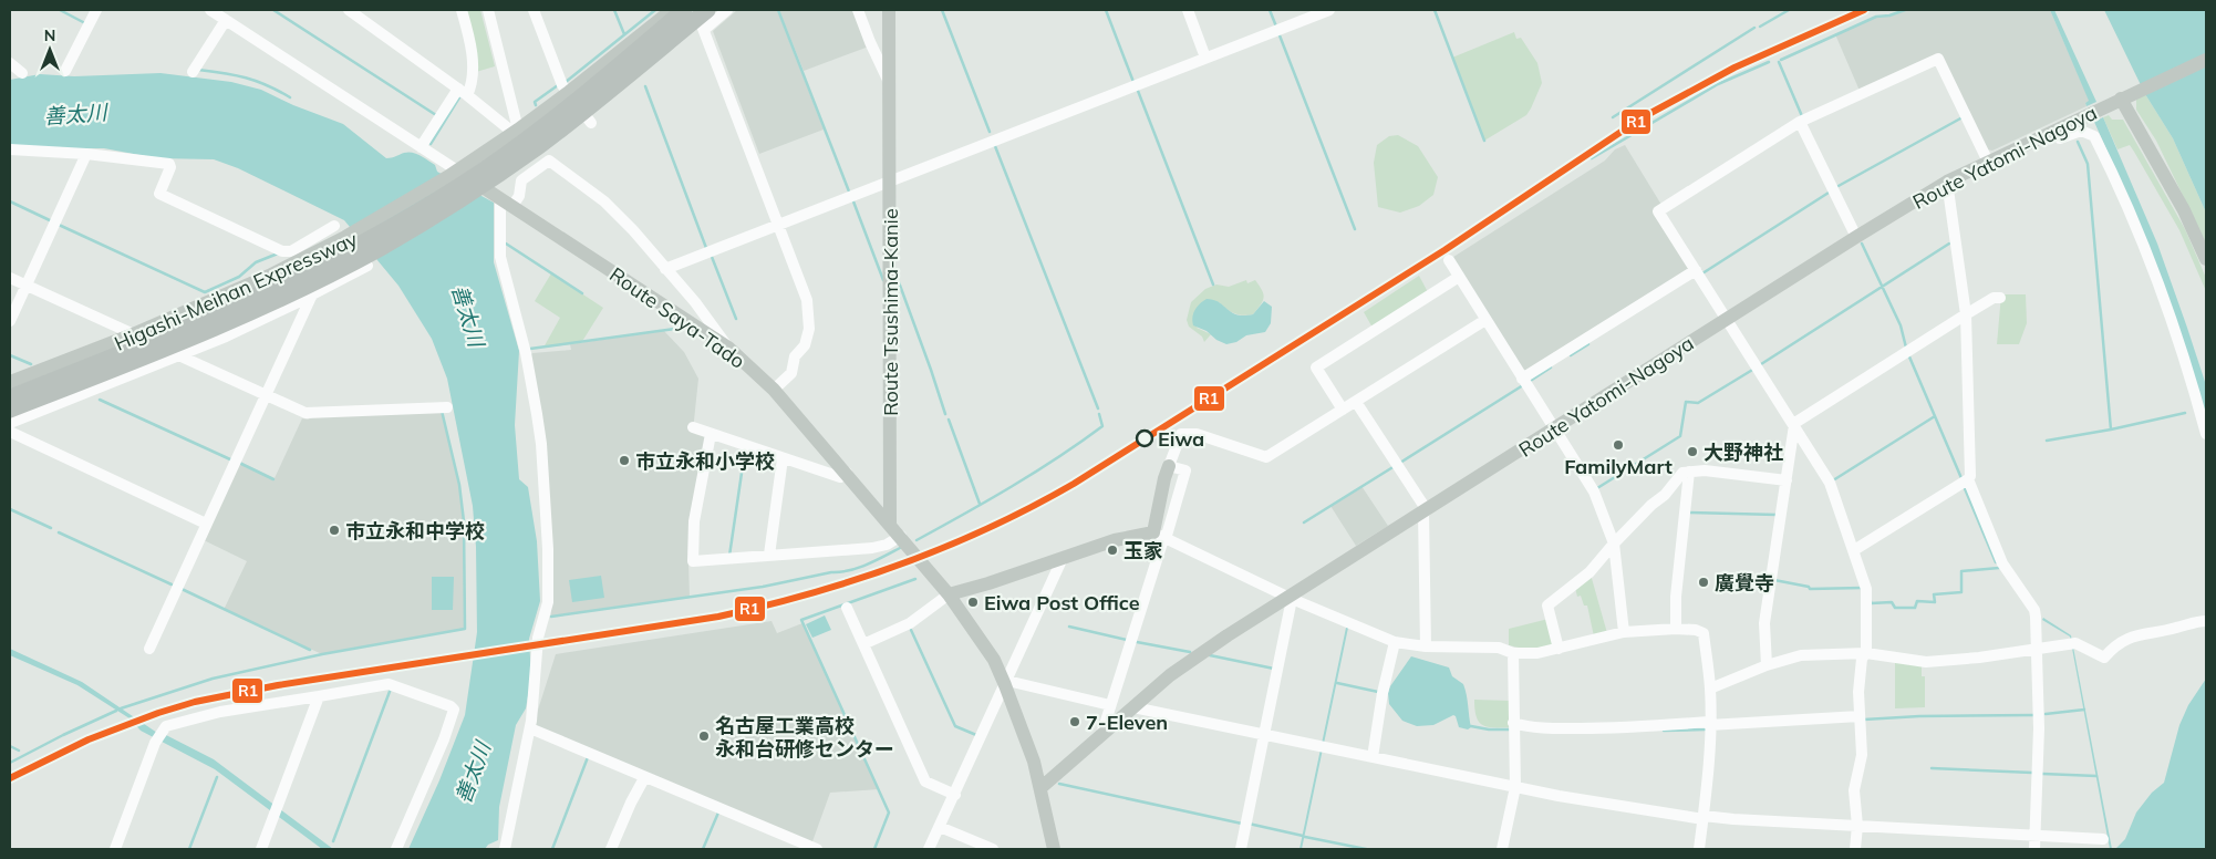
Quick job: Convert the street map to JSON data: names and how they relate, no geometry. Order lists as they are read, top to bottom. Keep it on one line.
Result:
{"streets":{"highway":["Higashi-Meihan Expressway"],"main road":["Route Yatomi-Nagoya","Route Tsushima-Kanie","Route Saya-Tado"]},"crossings":[["Route Tsushima-Kanie","Route Saya-Tado"]],"water":["善太川"],"places":["Eiwa","FamilyMart","大野神社","市立永和小学校","市立永和中学校","玉家","廣覺寺","Eiwa Post Office","7-Eleven","名古屋工業高校 永和台研修センター"],"lines":["transit line R1"],"north":"top"}
